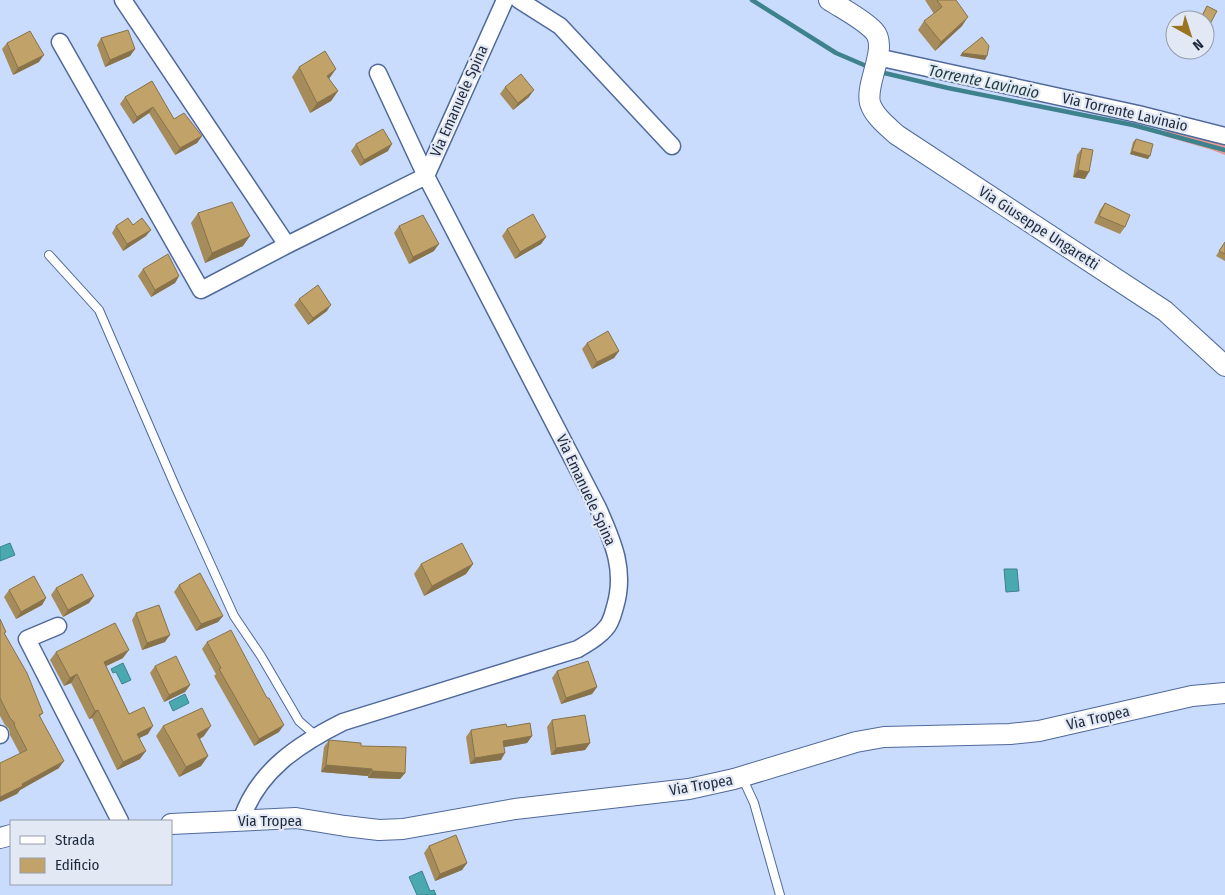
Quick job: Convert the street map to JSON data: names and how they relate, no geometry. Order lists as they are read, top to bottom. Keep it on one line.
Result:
{"streets":{"street":["Via Emanuele Spina","Via Torrente Lavinaio","Via Giuseppe Ungaretti","Via Tropea"]},"crossings":[["Via Emanuele Spina","Via Tropea"],["Via Torrente Lavinaio","Via Giuseppe Ungaretti"]],"water":["Torrente Lavinaio"],"legend":["Strada","Edificio"],"north":"bottom right"}
